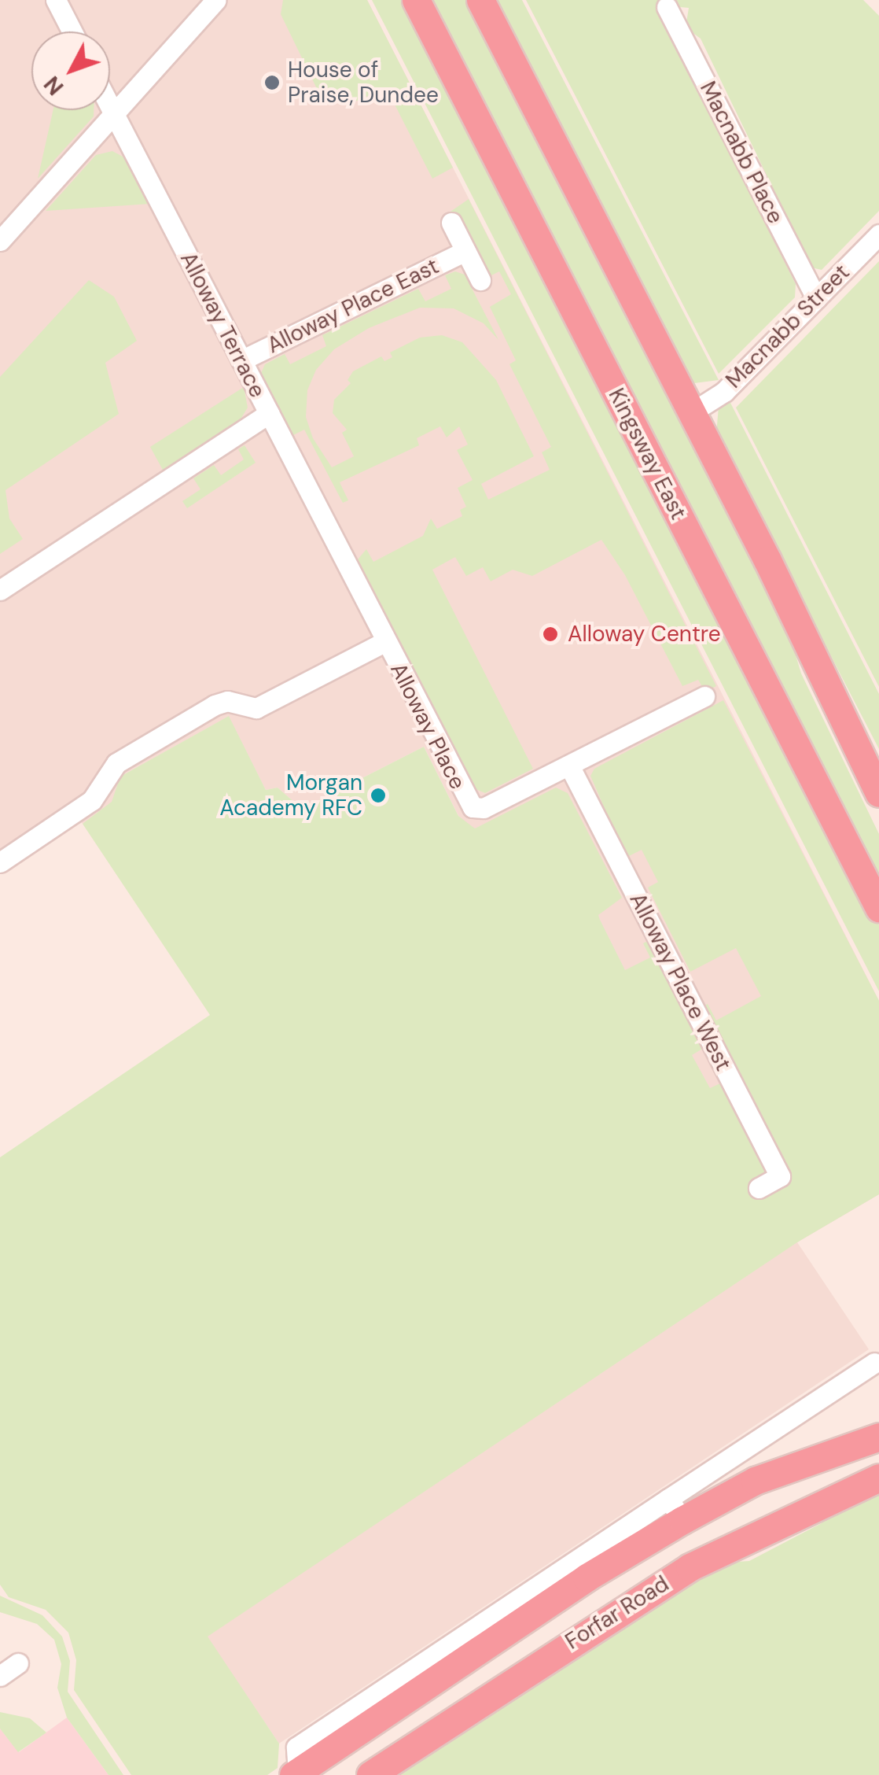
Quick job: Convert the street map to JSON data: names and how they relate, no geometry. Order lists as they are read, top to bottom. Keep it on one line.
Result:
{"streets":{"highway":["Kingsway East","Forfar Road"],"street":["Macnabb Place","Alloway Place East","Alloway Terrace","Macnabb Street","Alloway Place","Alloway Place West"]},"crossings":[["Macnabb Place","Macnabb Street"],["Alloway Place East","Alloway Terrace"],["Alloway Terrace","Alloway Place"],["Alloway Place","Alloway Place West"]],"places":["House of Praise, Dundee","Alloway Centre","Morgan Academy RFC"],"north":"bottom left"}
